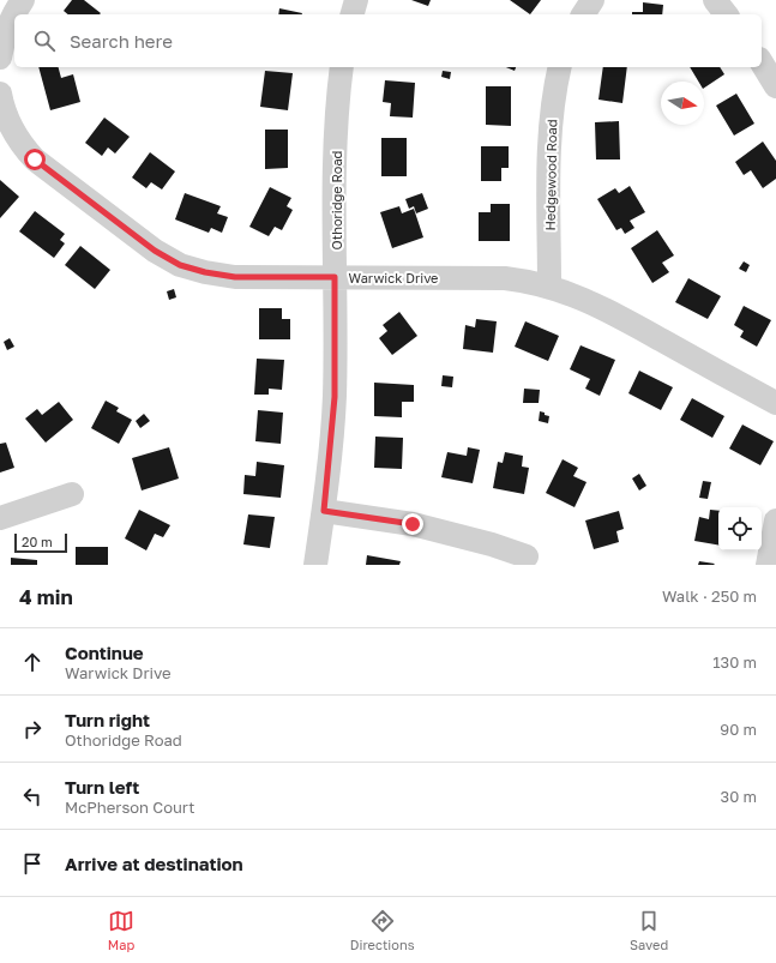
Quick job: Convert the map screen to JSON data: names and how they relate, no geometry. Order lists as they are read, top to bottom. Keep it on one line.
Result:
{"streets":{"street":["Hedgewood Road","Othoridge Road","Warwick Drive"]},"crossings":[["Hedgewood Road","Warwick Drive"],["Othoridge Road","Warwick Drive"]],"scale_bar":"20 m","north":"right","page":{"search":"Search here","scale":"20 m","heading":["4 min","Walk · 250 m"],"list":[["Continue","Warwick Drive","130 m"],["Turn right","Othoridge Road","90 m"],["Turn left","McPherson Court","30 m"],"Arrive at destination"],"nav":["Map","Directions","Saved"]}}
